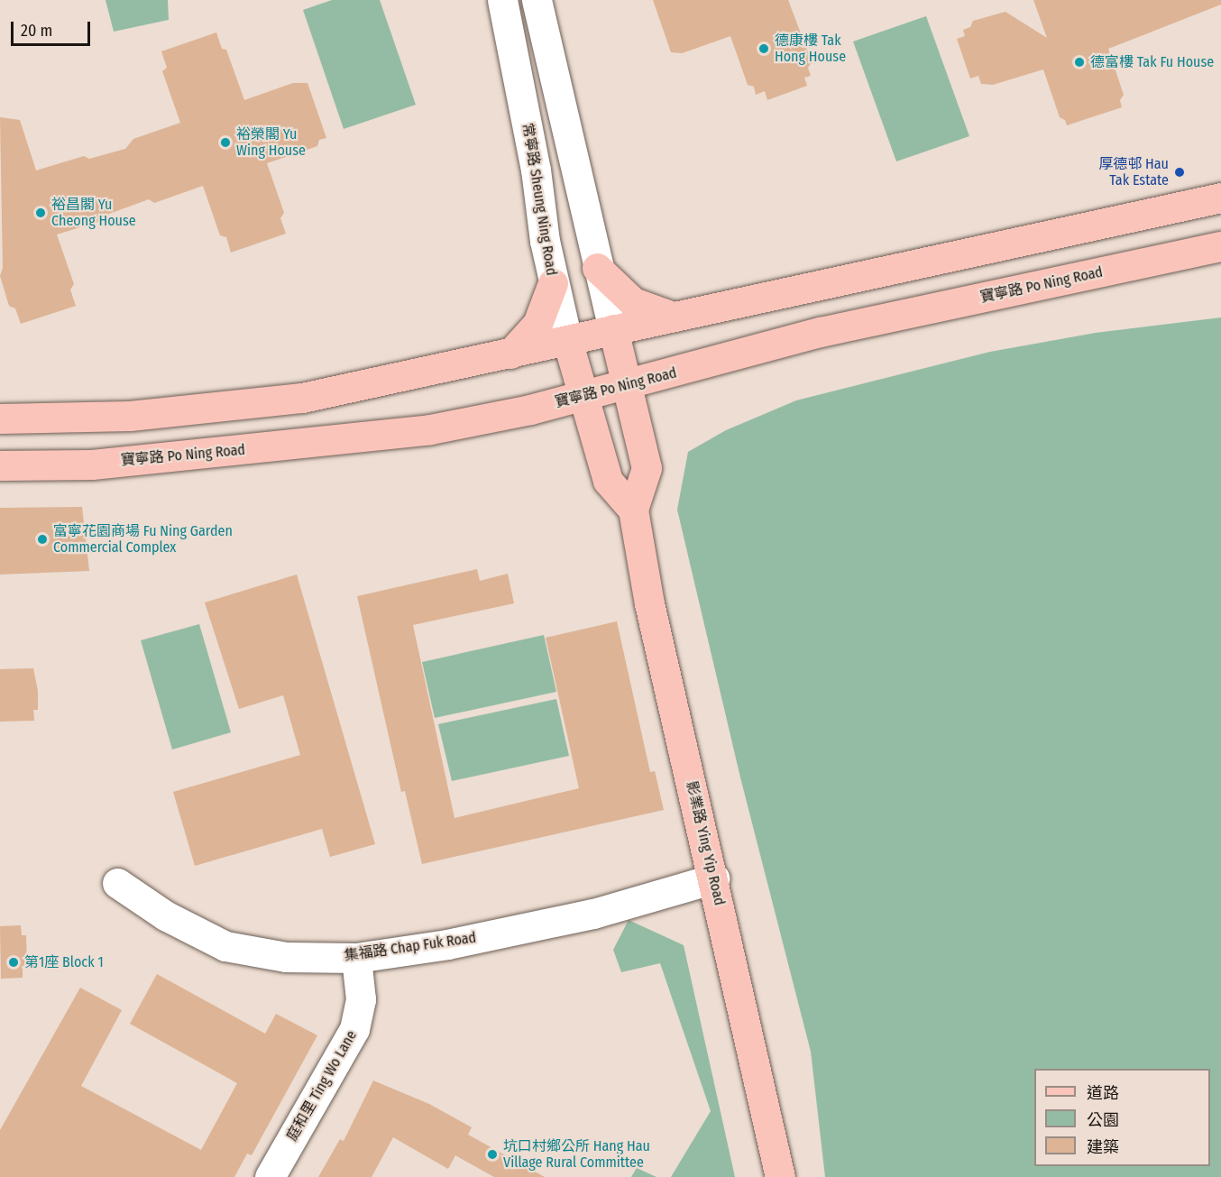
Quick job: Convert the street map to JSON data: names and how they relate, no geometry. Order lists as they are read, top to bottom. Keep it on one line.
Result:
{"streets":{"main road":["常寧路 Sheung Ning Road","寶寧路 Po Ning Road","影業路 Ying Yip Road"],"street":["集福路 Chap Fuk Road","庭和里 Ting Wo Lane"]},"crossings":[["常寧路 Sheung Ning Road","寶寧路 Po Ning Road"],["寶寧路 Po Ning Road","影業路 Ying Yip Road"],["影業路 Ying Yip Road","集福路 Chap Fuk Road"],["集福路 Chap Fuk Road","庭和里 Ting Wo Lane"]],"places":["德康樓 Tak Hong House","德富樓 Tak Fu House","裕榮閣 Yu Wing House","厚德邨 Hau Tak Estate","裕昌閣 Yu Cheong House","富寧花園商場 Fu Ning Garden Commercial Complex","第1座 Block 1","坑口村鄉公所 Hang Hau Village Rural Committee"],"legend":["道路","公園","建築"],"scale_bar":"20 m"}
